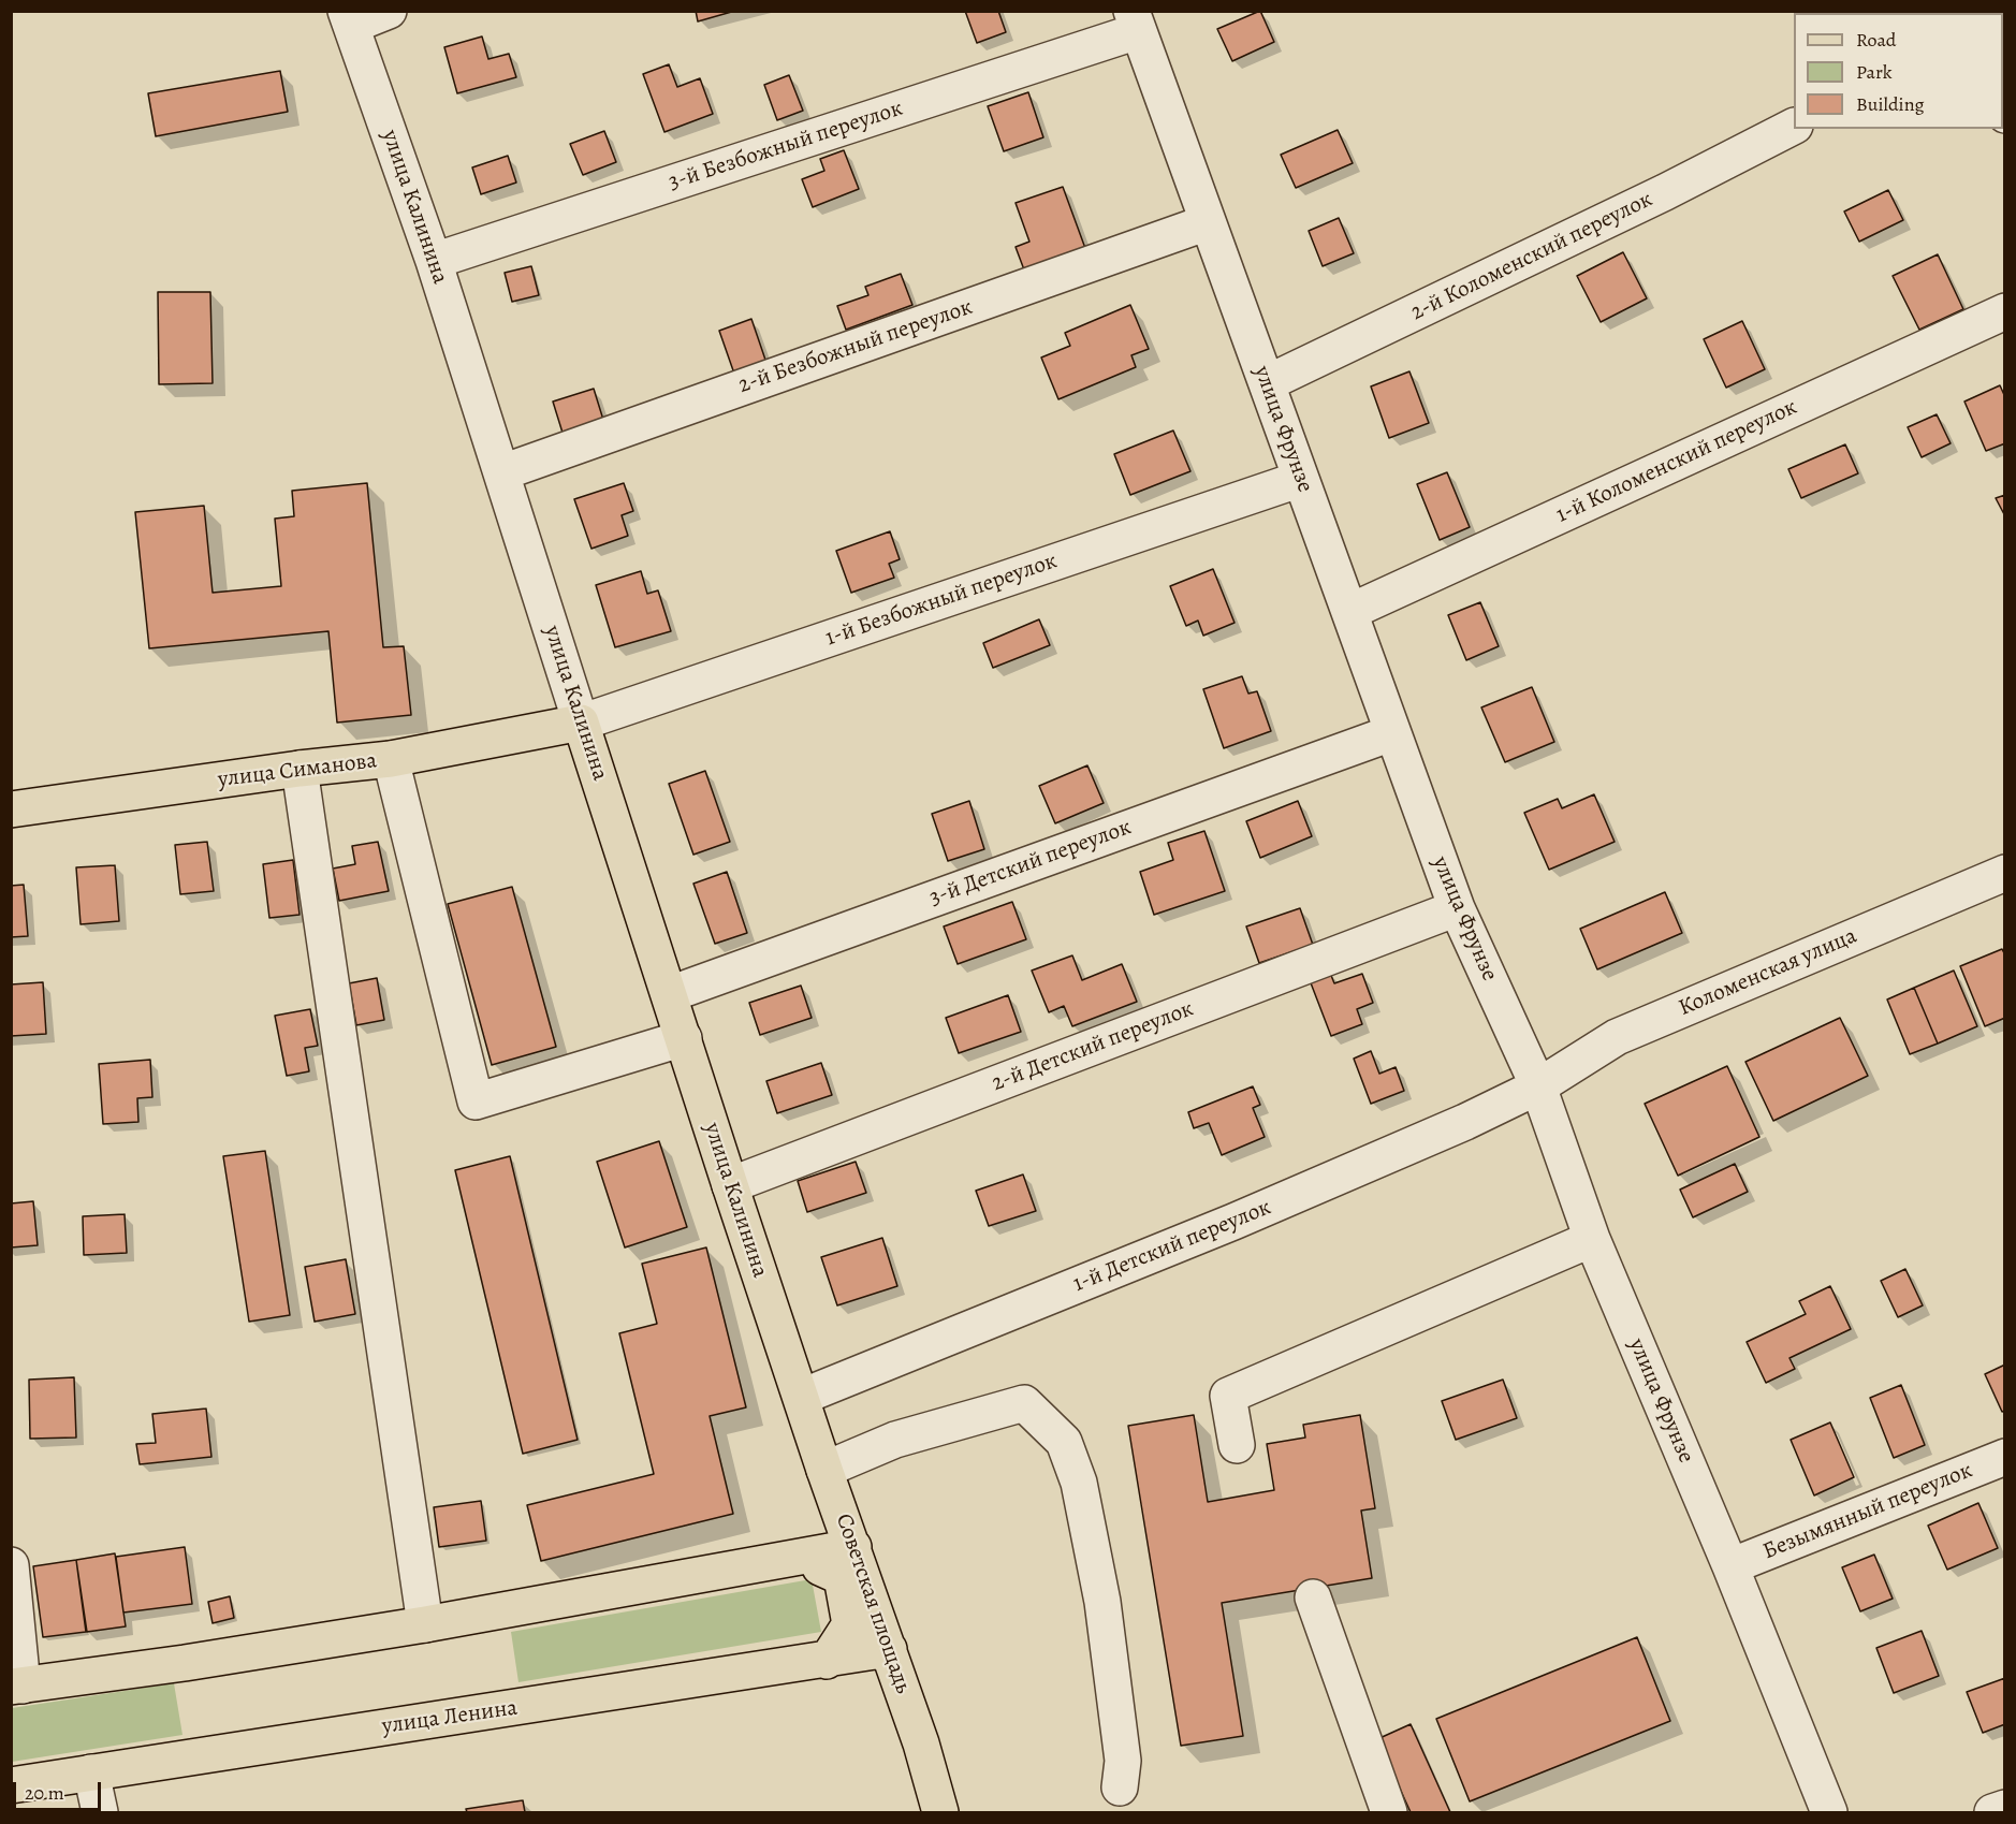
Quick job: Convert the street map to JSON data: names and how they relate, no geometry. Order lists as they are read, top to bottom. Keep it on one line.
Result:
{"streets":{"main road":["улица Калинина","улица Симанова","Советская площадь","улица Ленина"],"street":["3-й Безбожный переулок","2-й Коломенский переулок","2-й Безбожный переулок","улица Фрунзе","1-й Коломенский переулок","1-й Безбожный переулок","3-й Детский переулок","Коломенская улица","2-й Детский переулок","1-й Детский переулок","Безымянный переулок"]},"crossings":[["3-й Безбожный переулок","улица Калинина"],["3-й Безбожный переулок","улица Фрунзе"],["улица Калинина","2-й Безбожный переулок"],["улица Калинина","1-й Безбожный переулок"],["улица Калинина","улица Симанова"],["улица Калинина","3-й Детский переулок"],["улица Калинина","2-й Детский переулок"],["улица Калинина","1-й Детский переулок"],["улица Калинина","Советская площадь"],["2-й Коломенский переулок","улица Фрунзе"],["2-й Безбожный переулок","улица Фрунзе"],["улица Фрунзе","1-й Коломенский переулок"],["улица Фрунзе","1-й Безбожный переулок"],["улица Фрунзе","3-й Детский переулок"],["улица Фрунзе","Коломенская улица"],["улица Фрунзе","2-й Детский переулок"],["улица Фрунзе","1-й Детский переулок"],["улица Фрунзе","Безымянный переулок"],["1-й Безбожный переулок","улица Симанова"],["Коломенская улица","1-й Детский переулок"],["1-й Детский переулок","Советская площадь"],["Советская площадь","улица Ленина"]],"legend":["Road","Park","Building"],"scale_bar":"20 m"}
